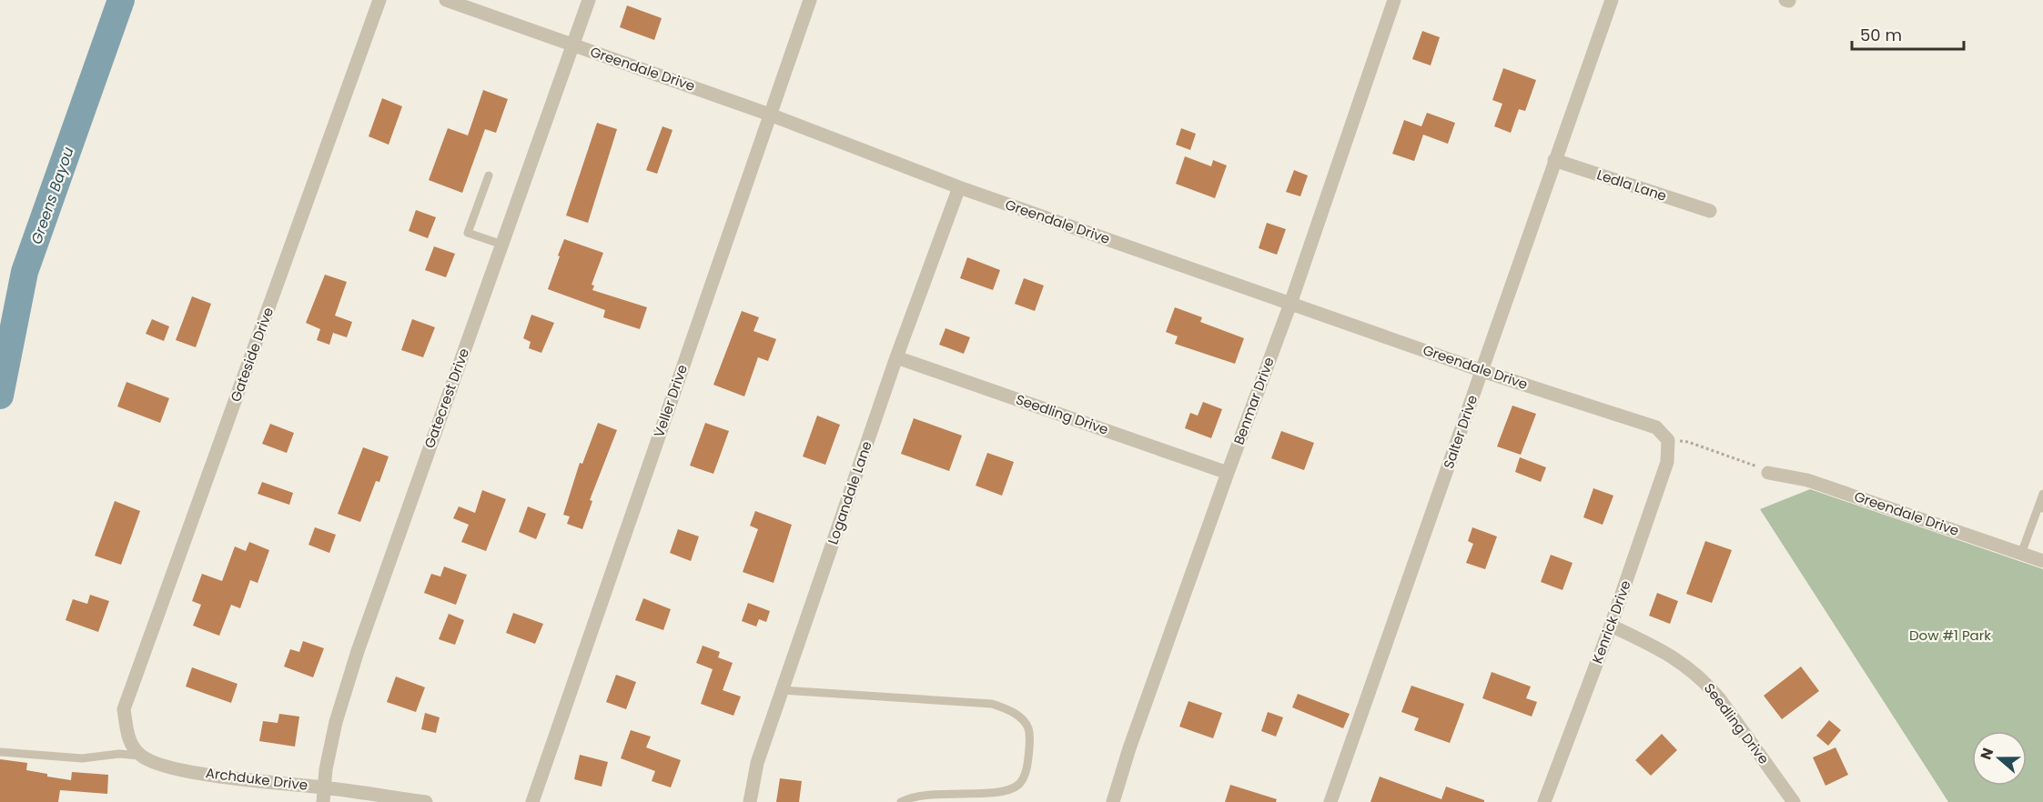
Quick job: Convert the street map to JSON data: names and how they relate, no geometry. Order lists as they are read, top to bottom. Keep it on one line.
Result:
{"streets":{"street":["Greendale Drive","Ledla Lane","Gateside Drive","Gatecrest Drive","Veller Drive","Benmar Drive","Seedling Drive","Salter Drive","Logandale Lane","Kenrick Drive","Archduke Drive"]},"crossings":[["Greendale Drive","Gatecrest Drive"],["Greendale Drive","Veller Drive"],["Greendale Drive","Benmar Drive"],["Greendale Drive","Salter Drive"],["Greendale Drive","Logandale Lane"],["Greendale Drive","Kenrick Drive"],["Ledla Lane","Salter Drive"],["Gateside Drive","Archduke Drive"],["Gatecrest Drive","Archduke Drive"],["Benmar Drive","Seedling Drive"],["Seedling Drive","Logandale Lane"],["Seedling Drive","Kenrick Drive"]],"water":["Greens Bayou"],"parks":["Dow #1 Park"],"scale_bar":"50 m","north":"left"}
